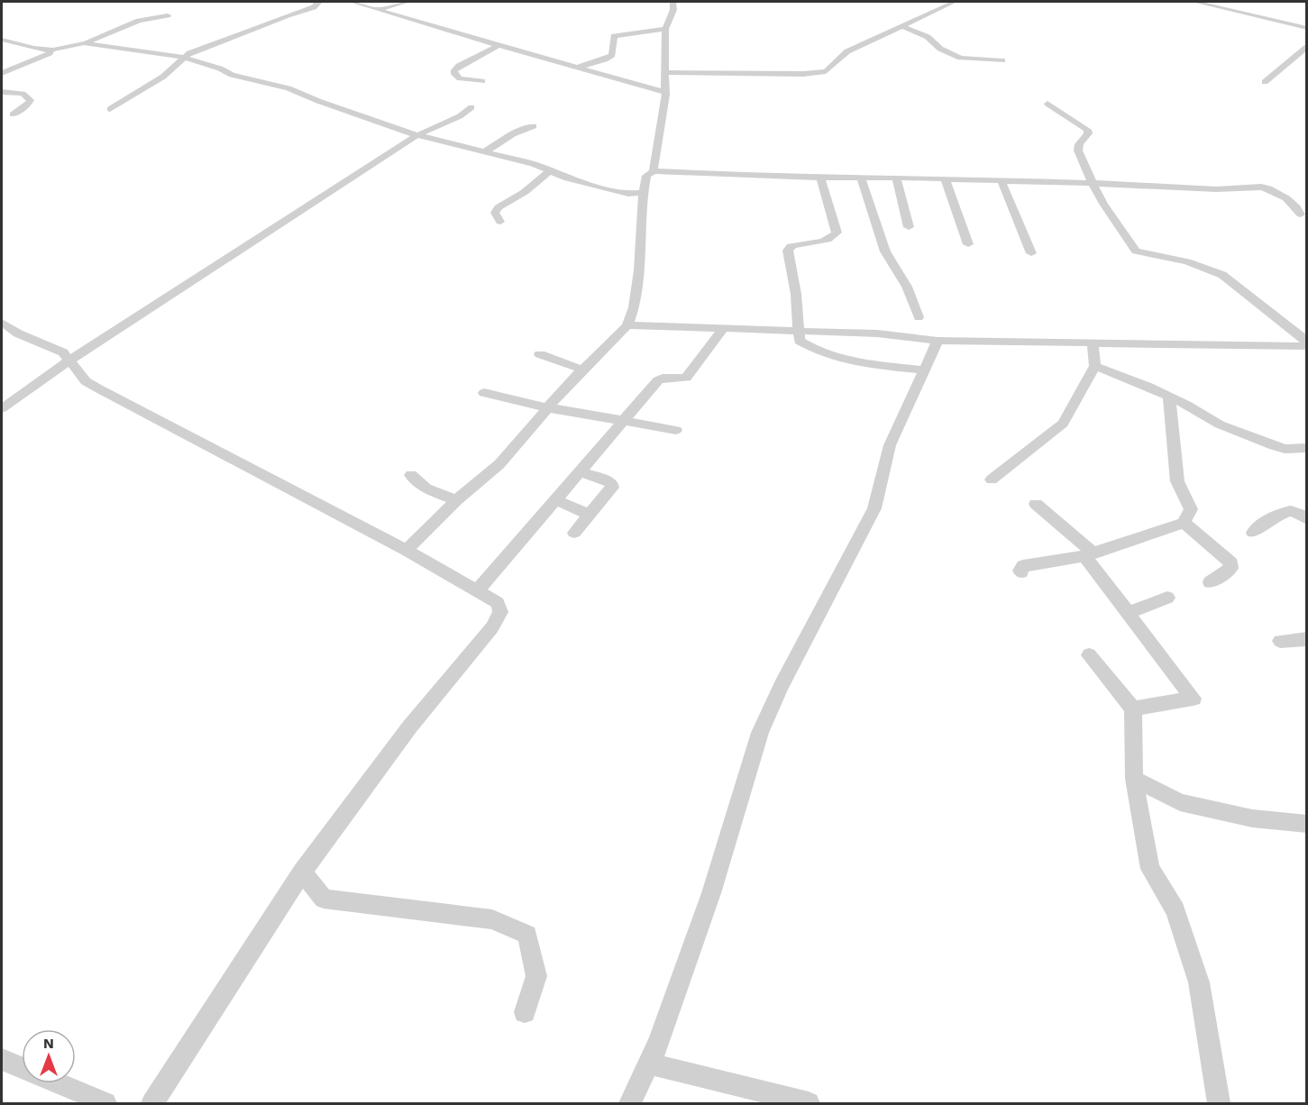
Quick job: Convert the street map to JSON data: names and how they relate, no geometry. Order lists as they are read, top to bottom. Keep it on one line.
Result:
{"north":"top"}
